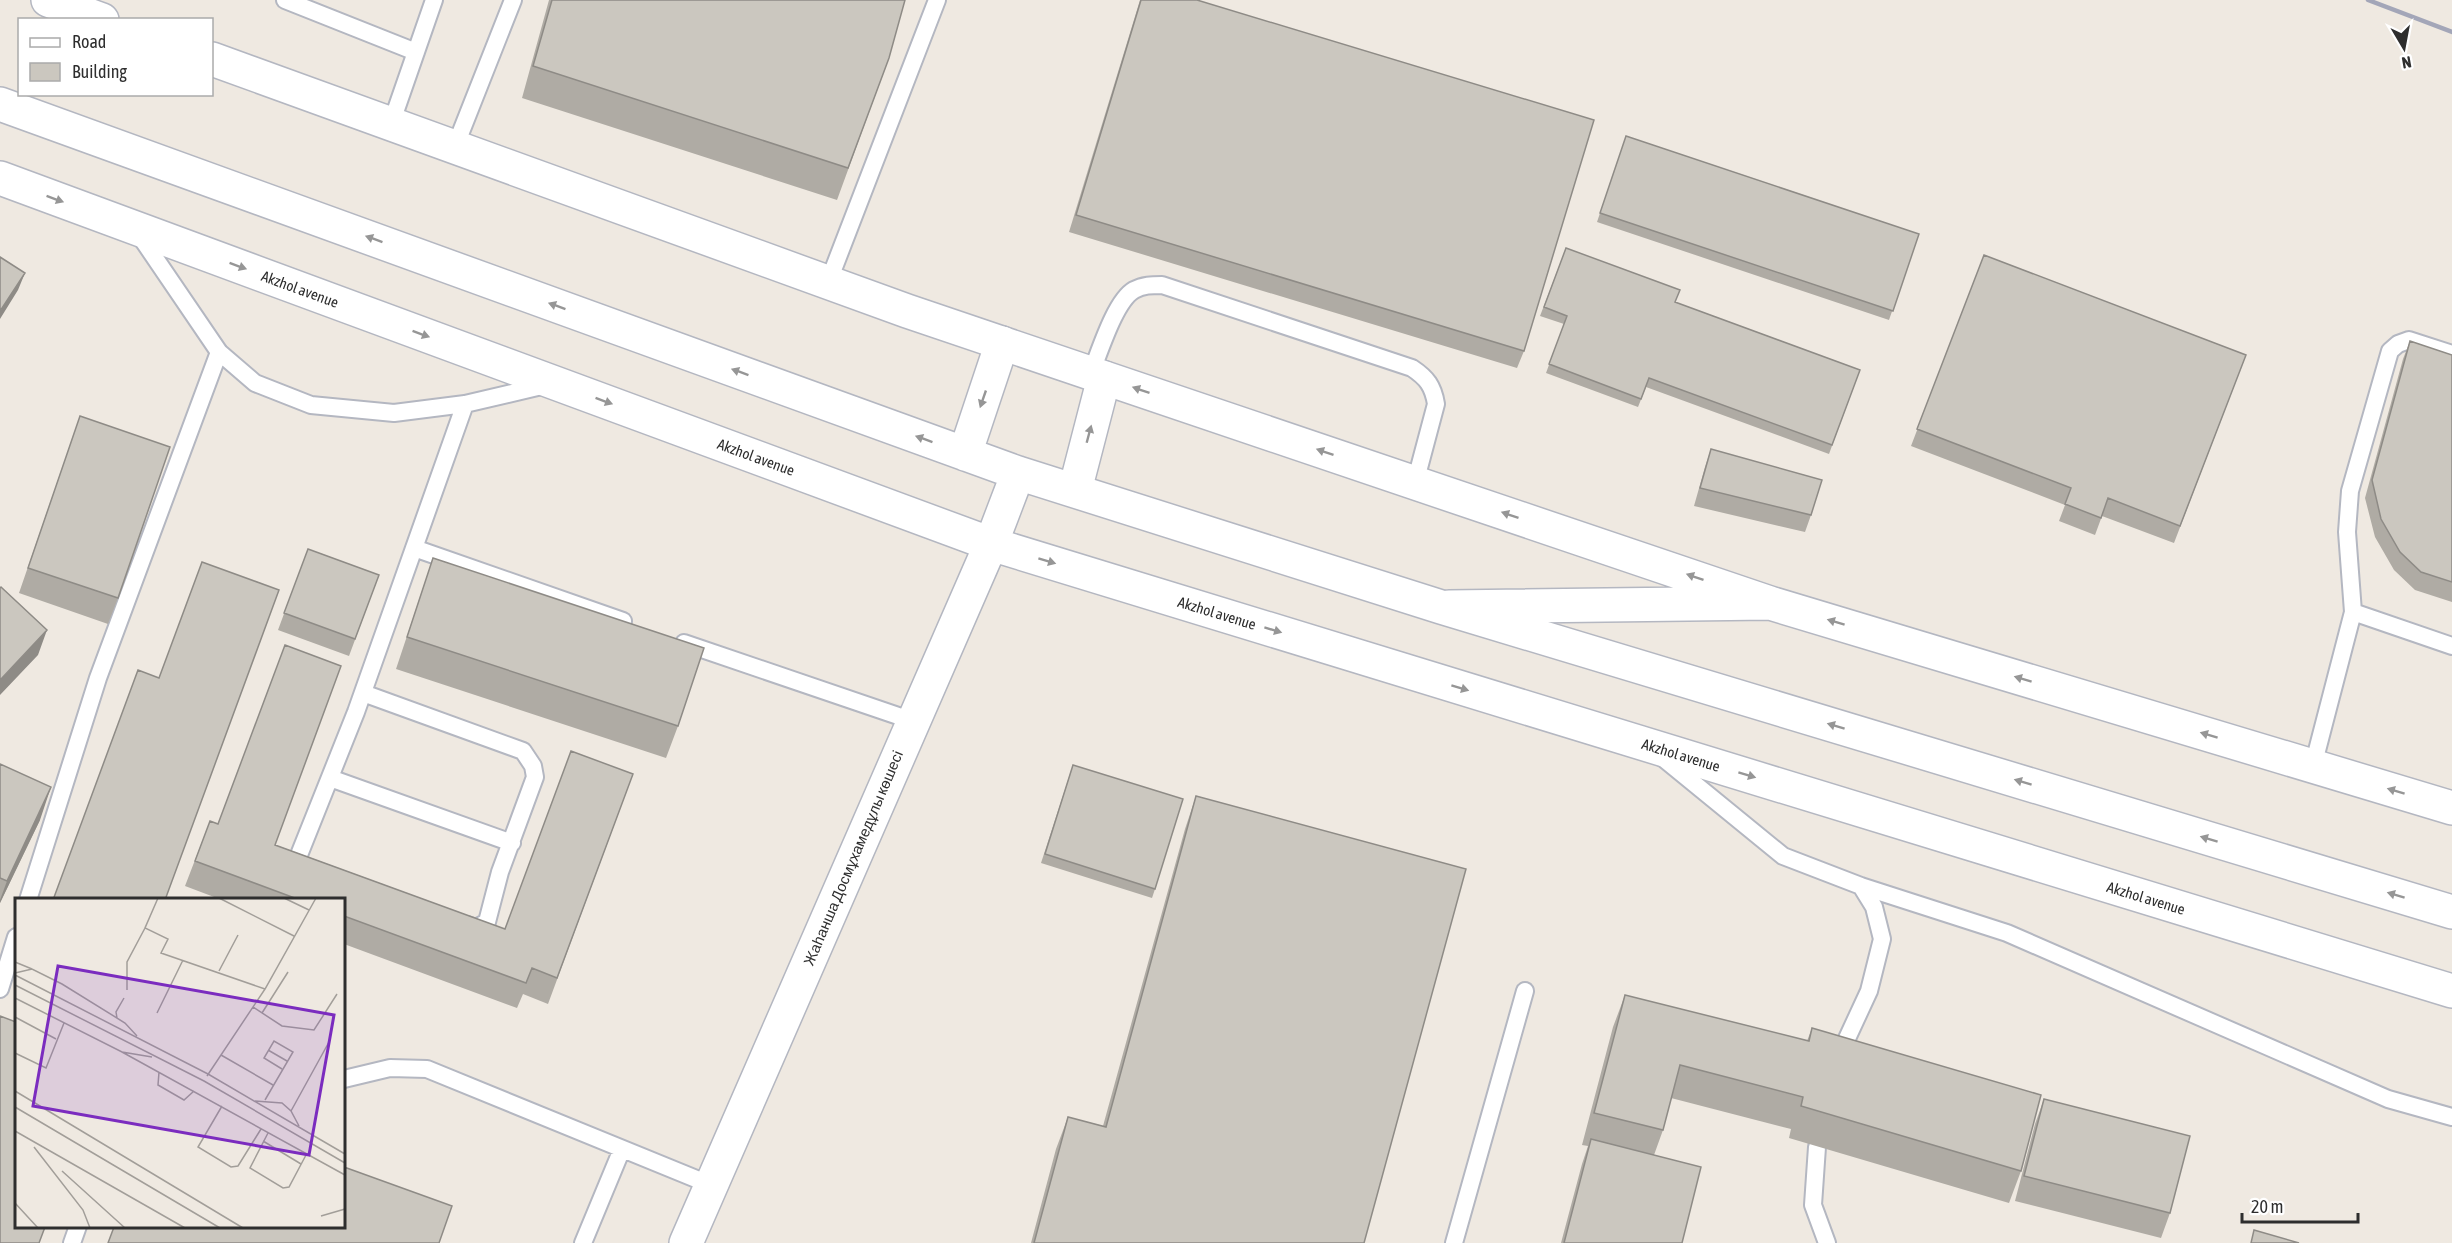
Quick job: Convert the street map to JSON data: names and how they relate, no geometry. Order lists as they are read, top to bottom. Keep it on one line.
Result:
{"streets":{"main road":["Akzhol avenue","Жаһанша Досмұхамедұлы көшесі"]},"crossings":[["Akzhol avenue","Жаһанша Досмұхамедұлы көшесі"]],"legend":["Road","Building"],"scale_bar":"20 m","north":"bottom"}
